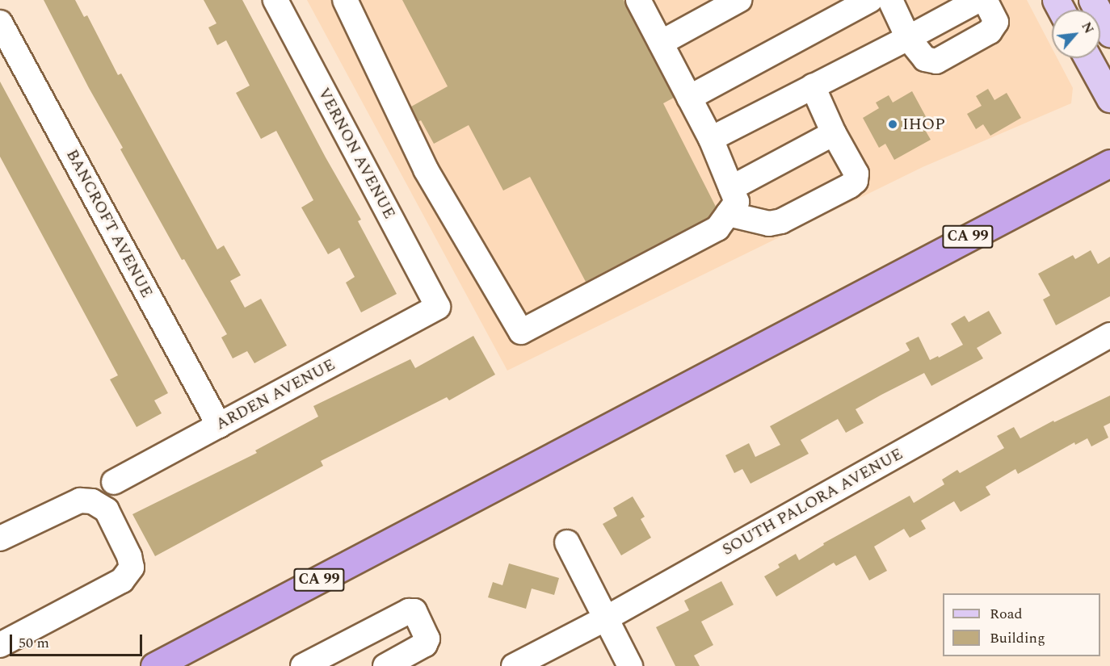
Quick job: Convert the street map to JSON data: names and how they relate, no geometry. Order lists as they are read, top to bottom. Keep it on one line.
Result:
{"streets":{"highway":["CA 99"],"street":["VERNON AVENUE","BANCROFT AVENUE","ARDEN AVENUE","SOUTH PALORA AVENUE"]},"crossings":[["VERNON AVENUE","ARDEN AVENUE"],["BANCROFT AVENUE","ARDEN AVENUE"]],"places":["IHOP"],"legend":["Road","Building"],"scale_bar":"50 m","north":"top right"}
